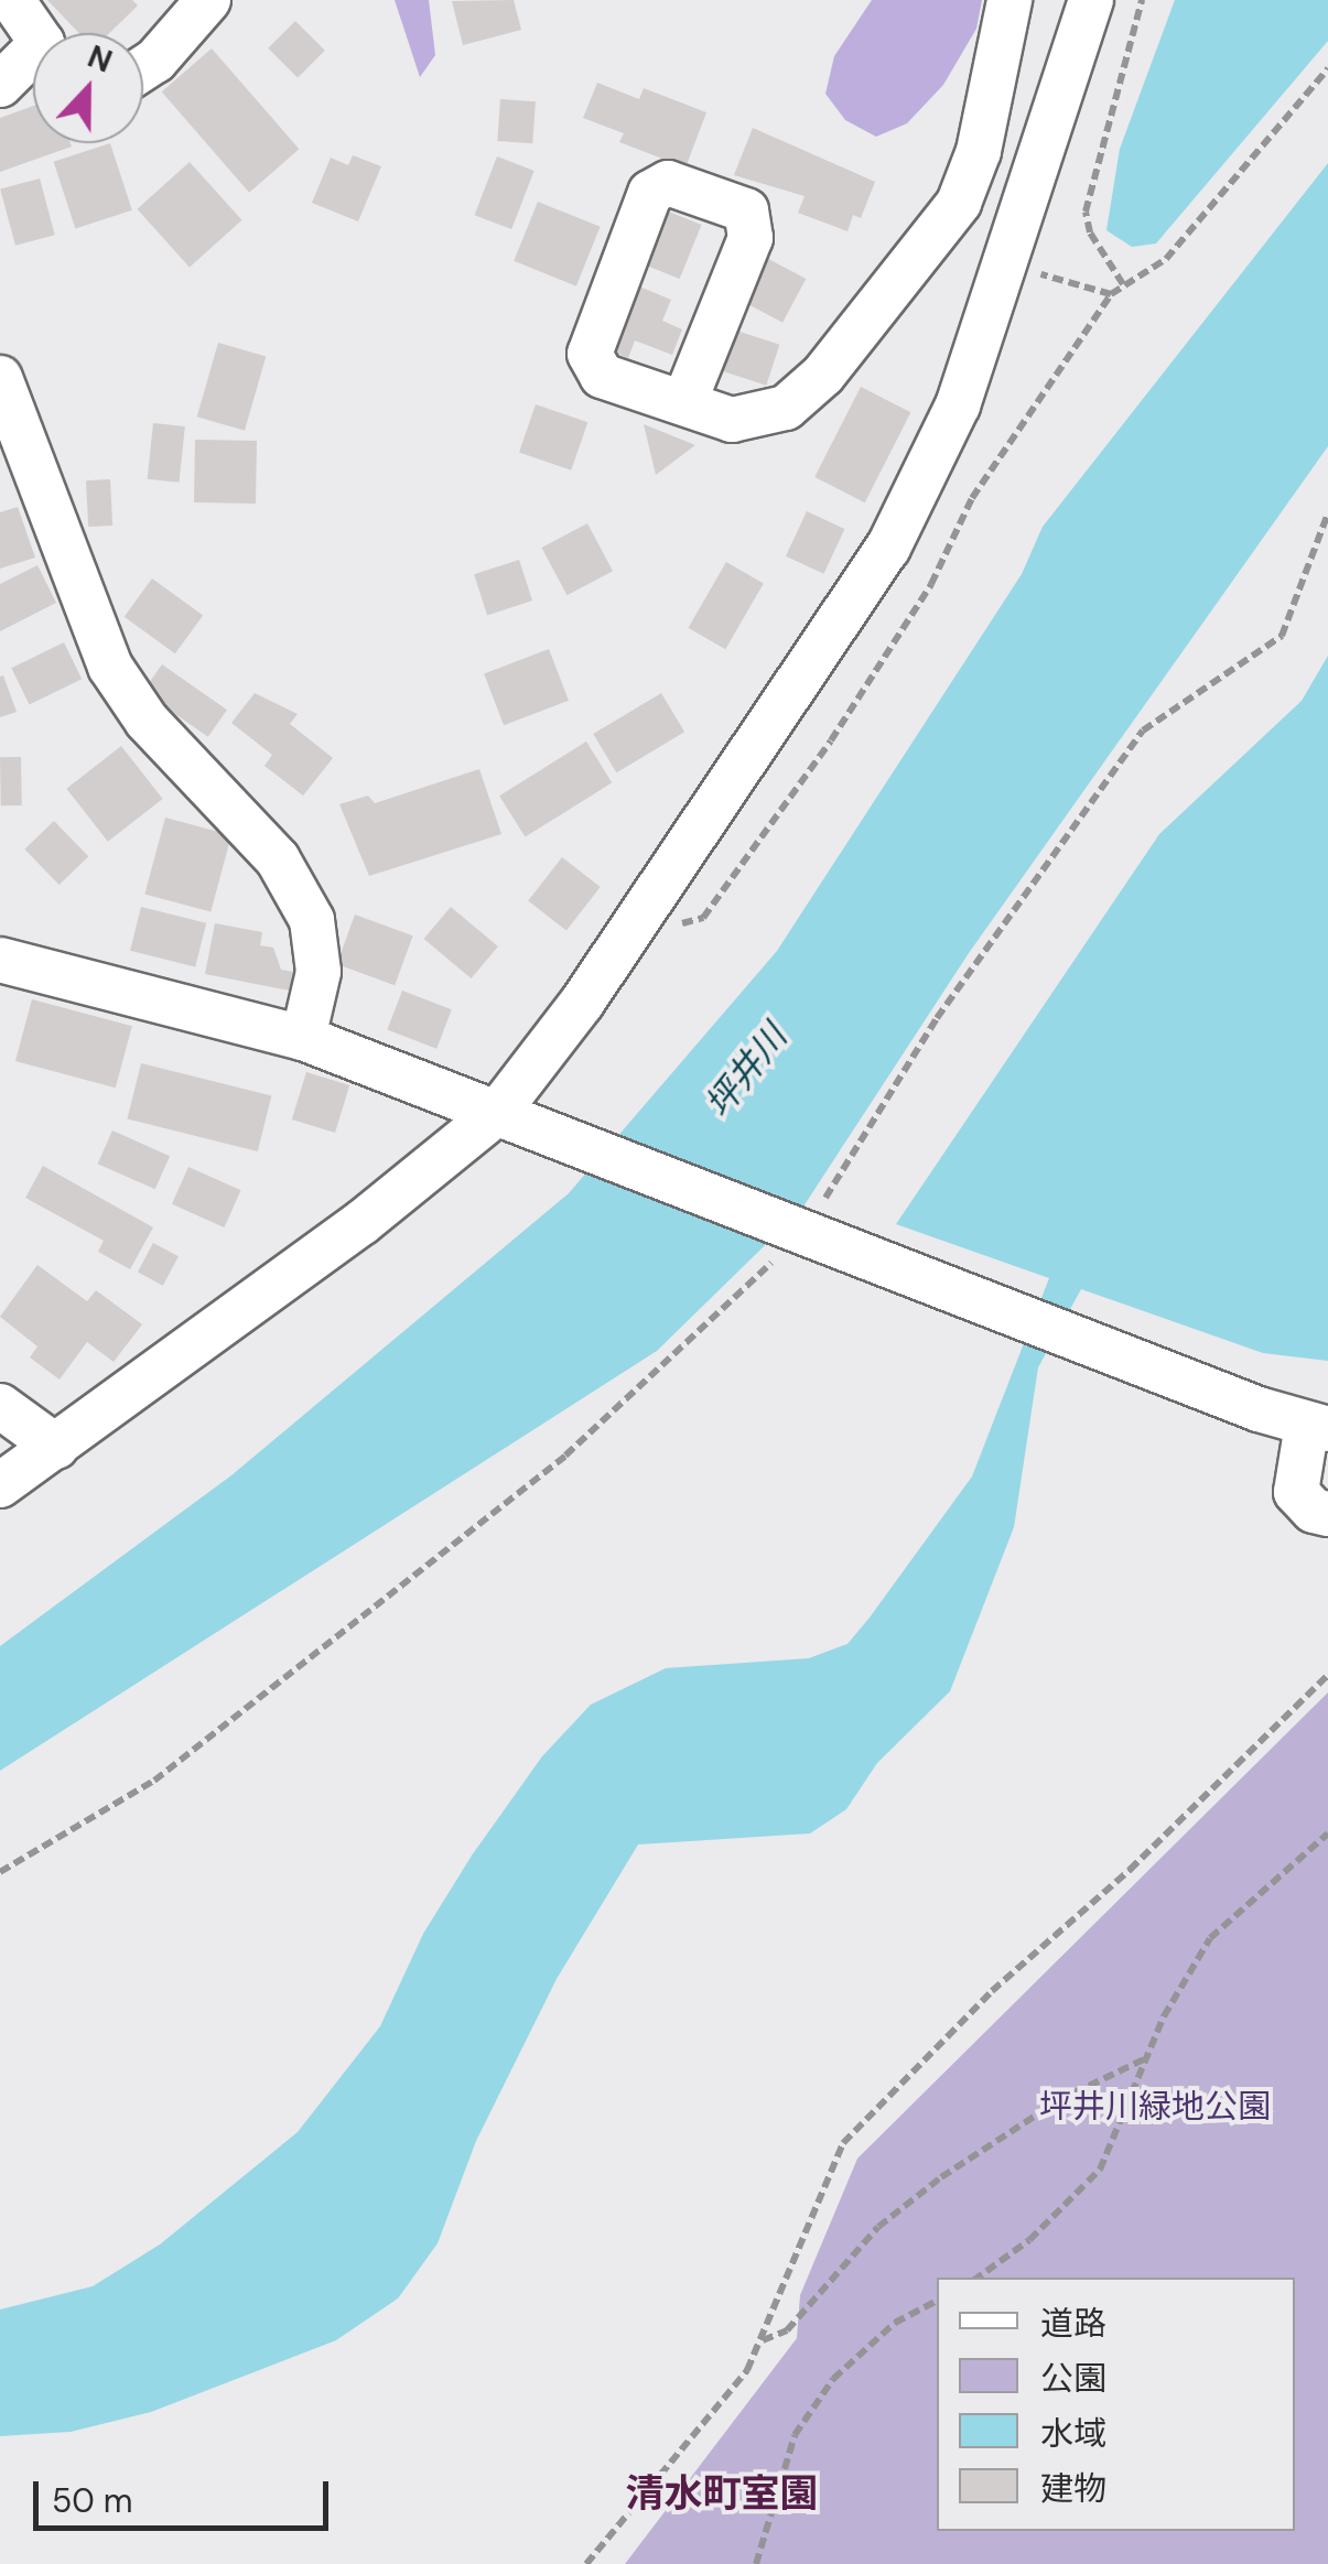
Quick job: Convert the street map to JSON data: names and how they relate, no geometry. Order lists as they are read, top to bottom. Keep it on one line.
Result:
{"districts":["清水町室園"],"water":["坪井川"],"parks":["坪井川緑地公園"],"legend":["道路","公園","水域","建物"],"scale_bar":"50 m","north":"top"}
